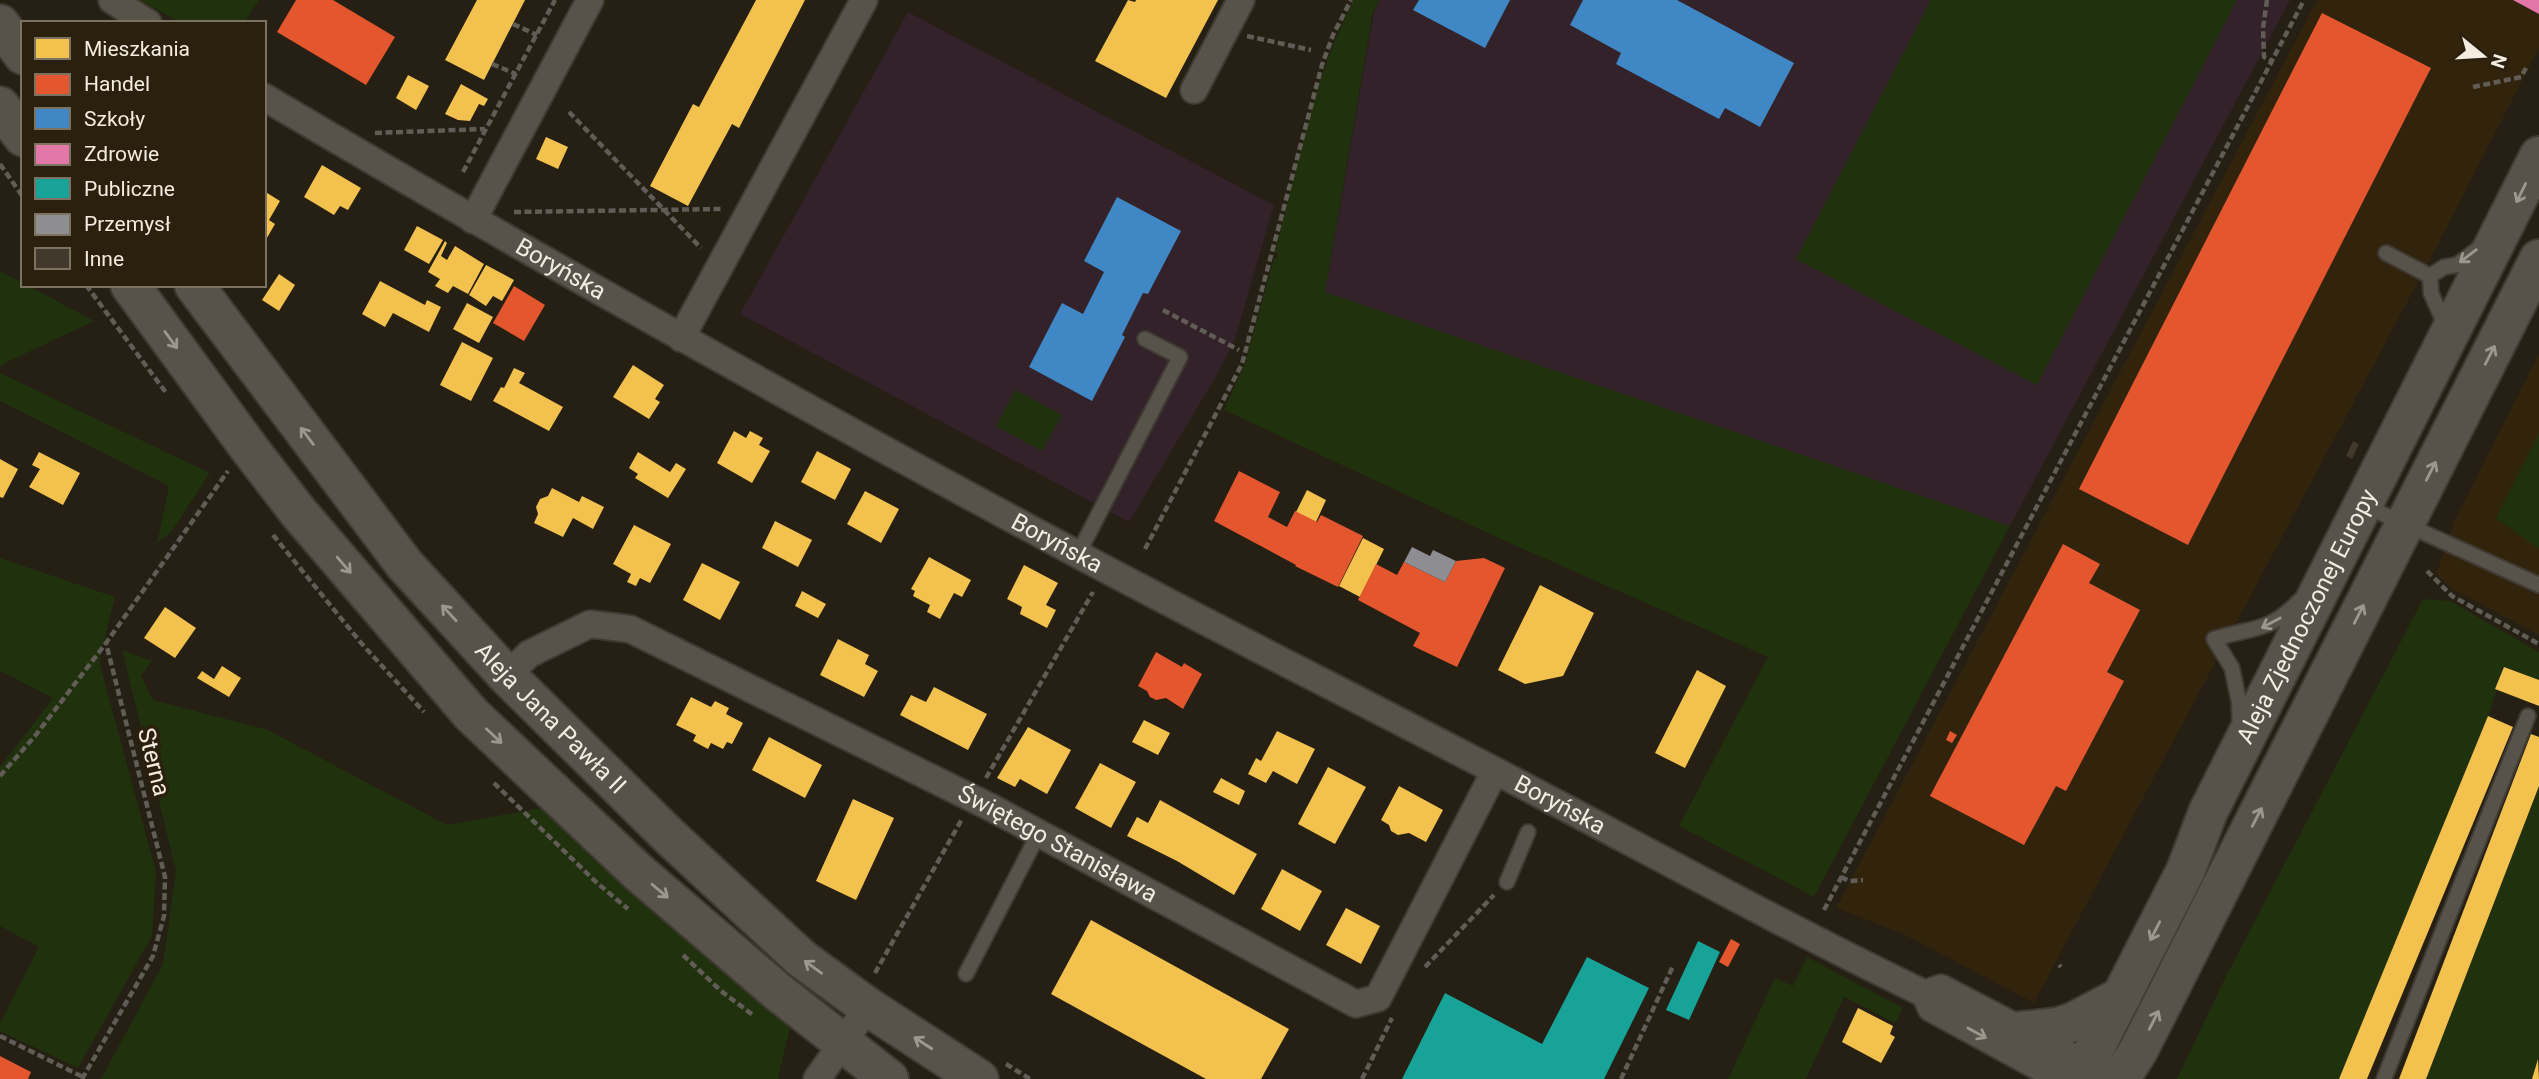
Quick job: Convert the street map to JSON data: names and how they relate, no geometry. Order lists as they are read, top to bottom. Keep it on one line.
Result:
{"streets":{"street":["Boryńska","Aleja Zjednoczonej Europy","Aleja Jana Pawła II","Świętego Stanisława"],"path":["Sterna"]},"crossings":[["Boryńska","Świętego Stanisława"],["Aleja Jana Pawła II","Świętego Stanisława"]],"legend":["Mieszkania","Handel","Szkoły","Zdrowie","Publiczne","Przemysł","Inne"],"north":"right"}
